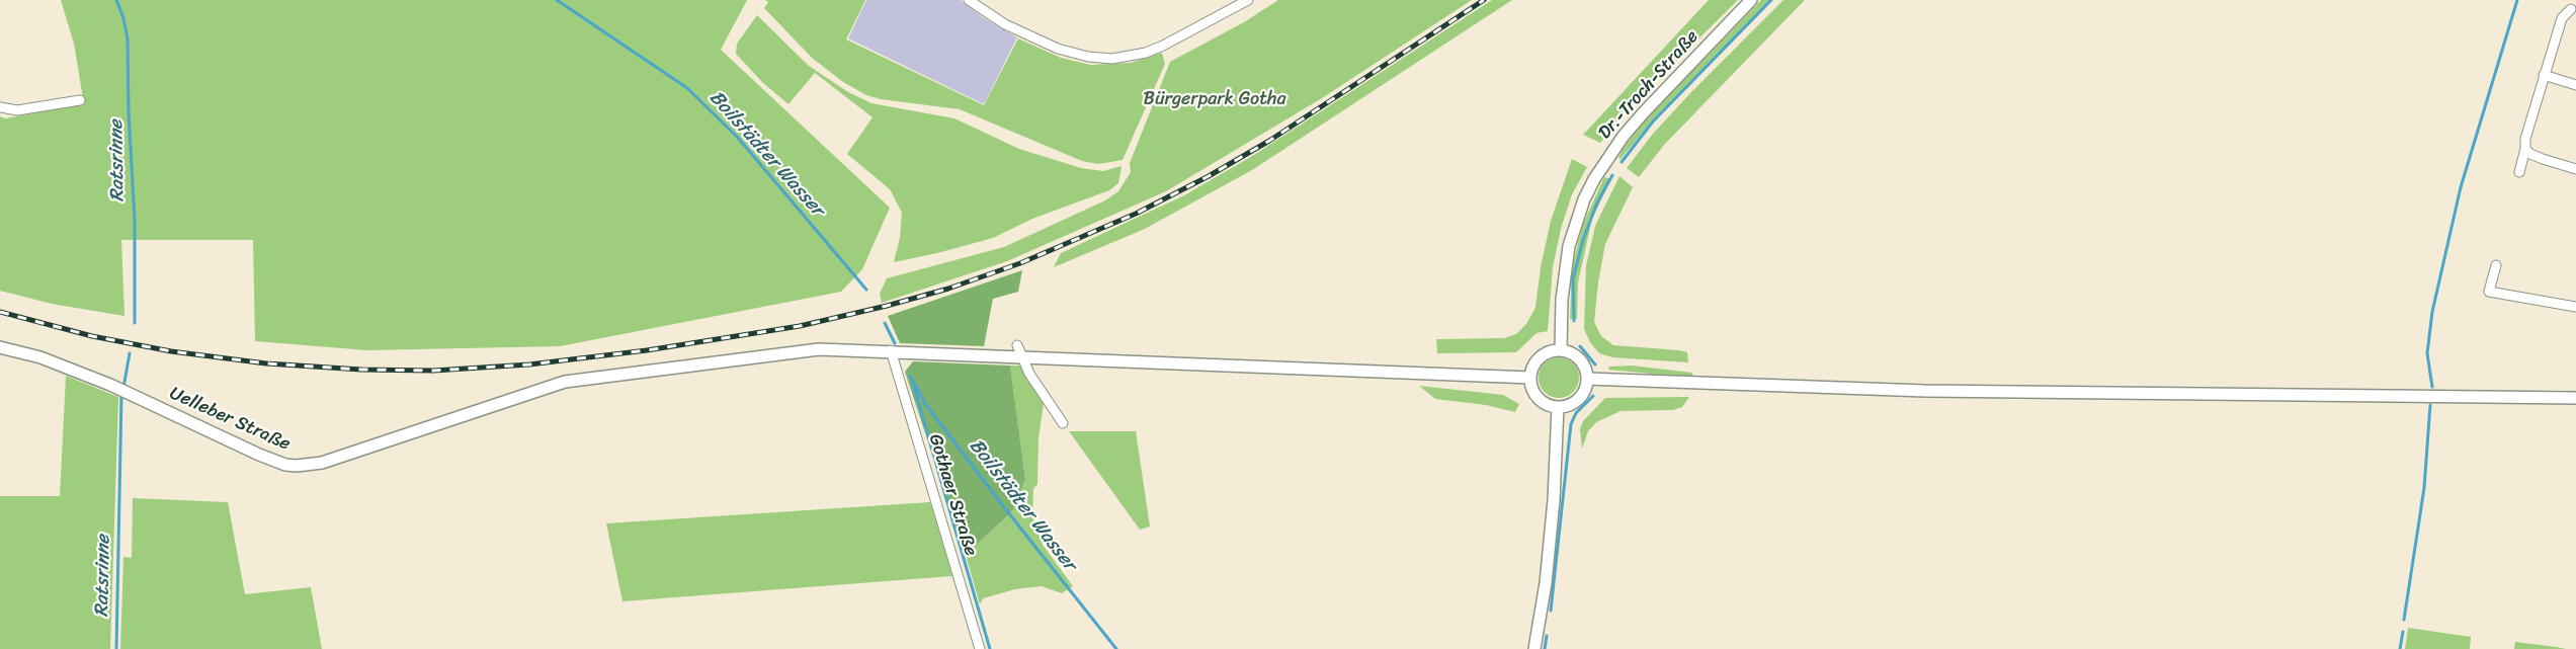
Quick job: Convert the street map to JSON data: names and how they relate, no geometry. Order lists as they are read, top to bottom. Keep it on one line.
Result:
{"streets":{"street":["Dr.-Troch-Straße","Uelleber Straße","Gothaer Straße"]},"crossings":[["Dr.-Troch-Straße","Uelleber Straße"],["Uelleber Straße","Gothaer Straße"]],"water":["Boilstädter Wasser","Ratsrinne"],"parks":["Bürgerpark Gotha"]}
